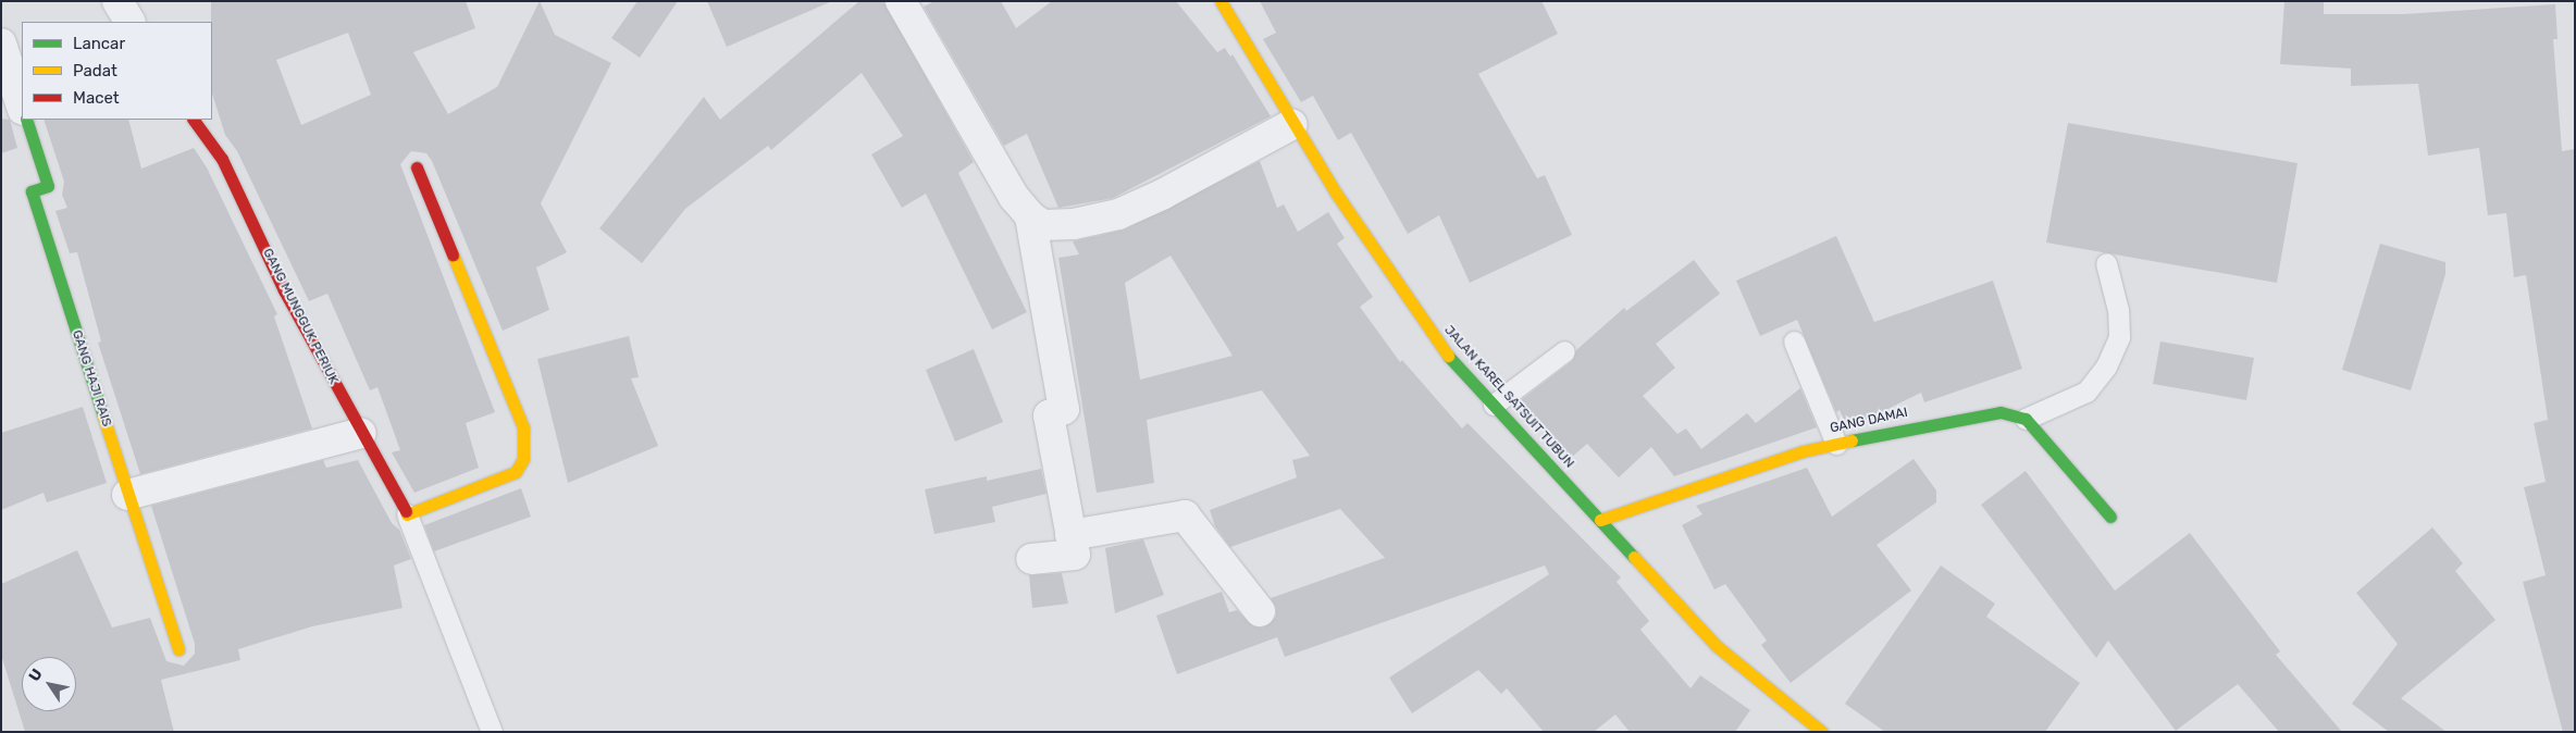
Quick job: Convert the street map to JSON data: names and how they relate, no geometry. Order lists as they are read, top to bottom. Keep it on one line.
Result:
{"streets":{"street":["GANG MUNGGUK PERIUK","GANG HAJI RAIS","JALAN KAREL SATSUIT TUBUN","GANG DAMAI"]},"crossings":[["JALAN KAREL SATSUIT TUBUN","GANG DAMAI"]],"legend":["Lancar","Padat","Macet"],"north":"top left"}
